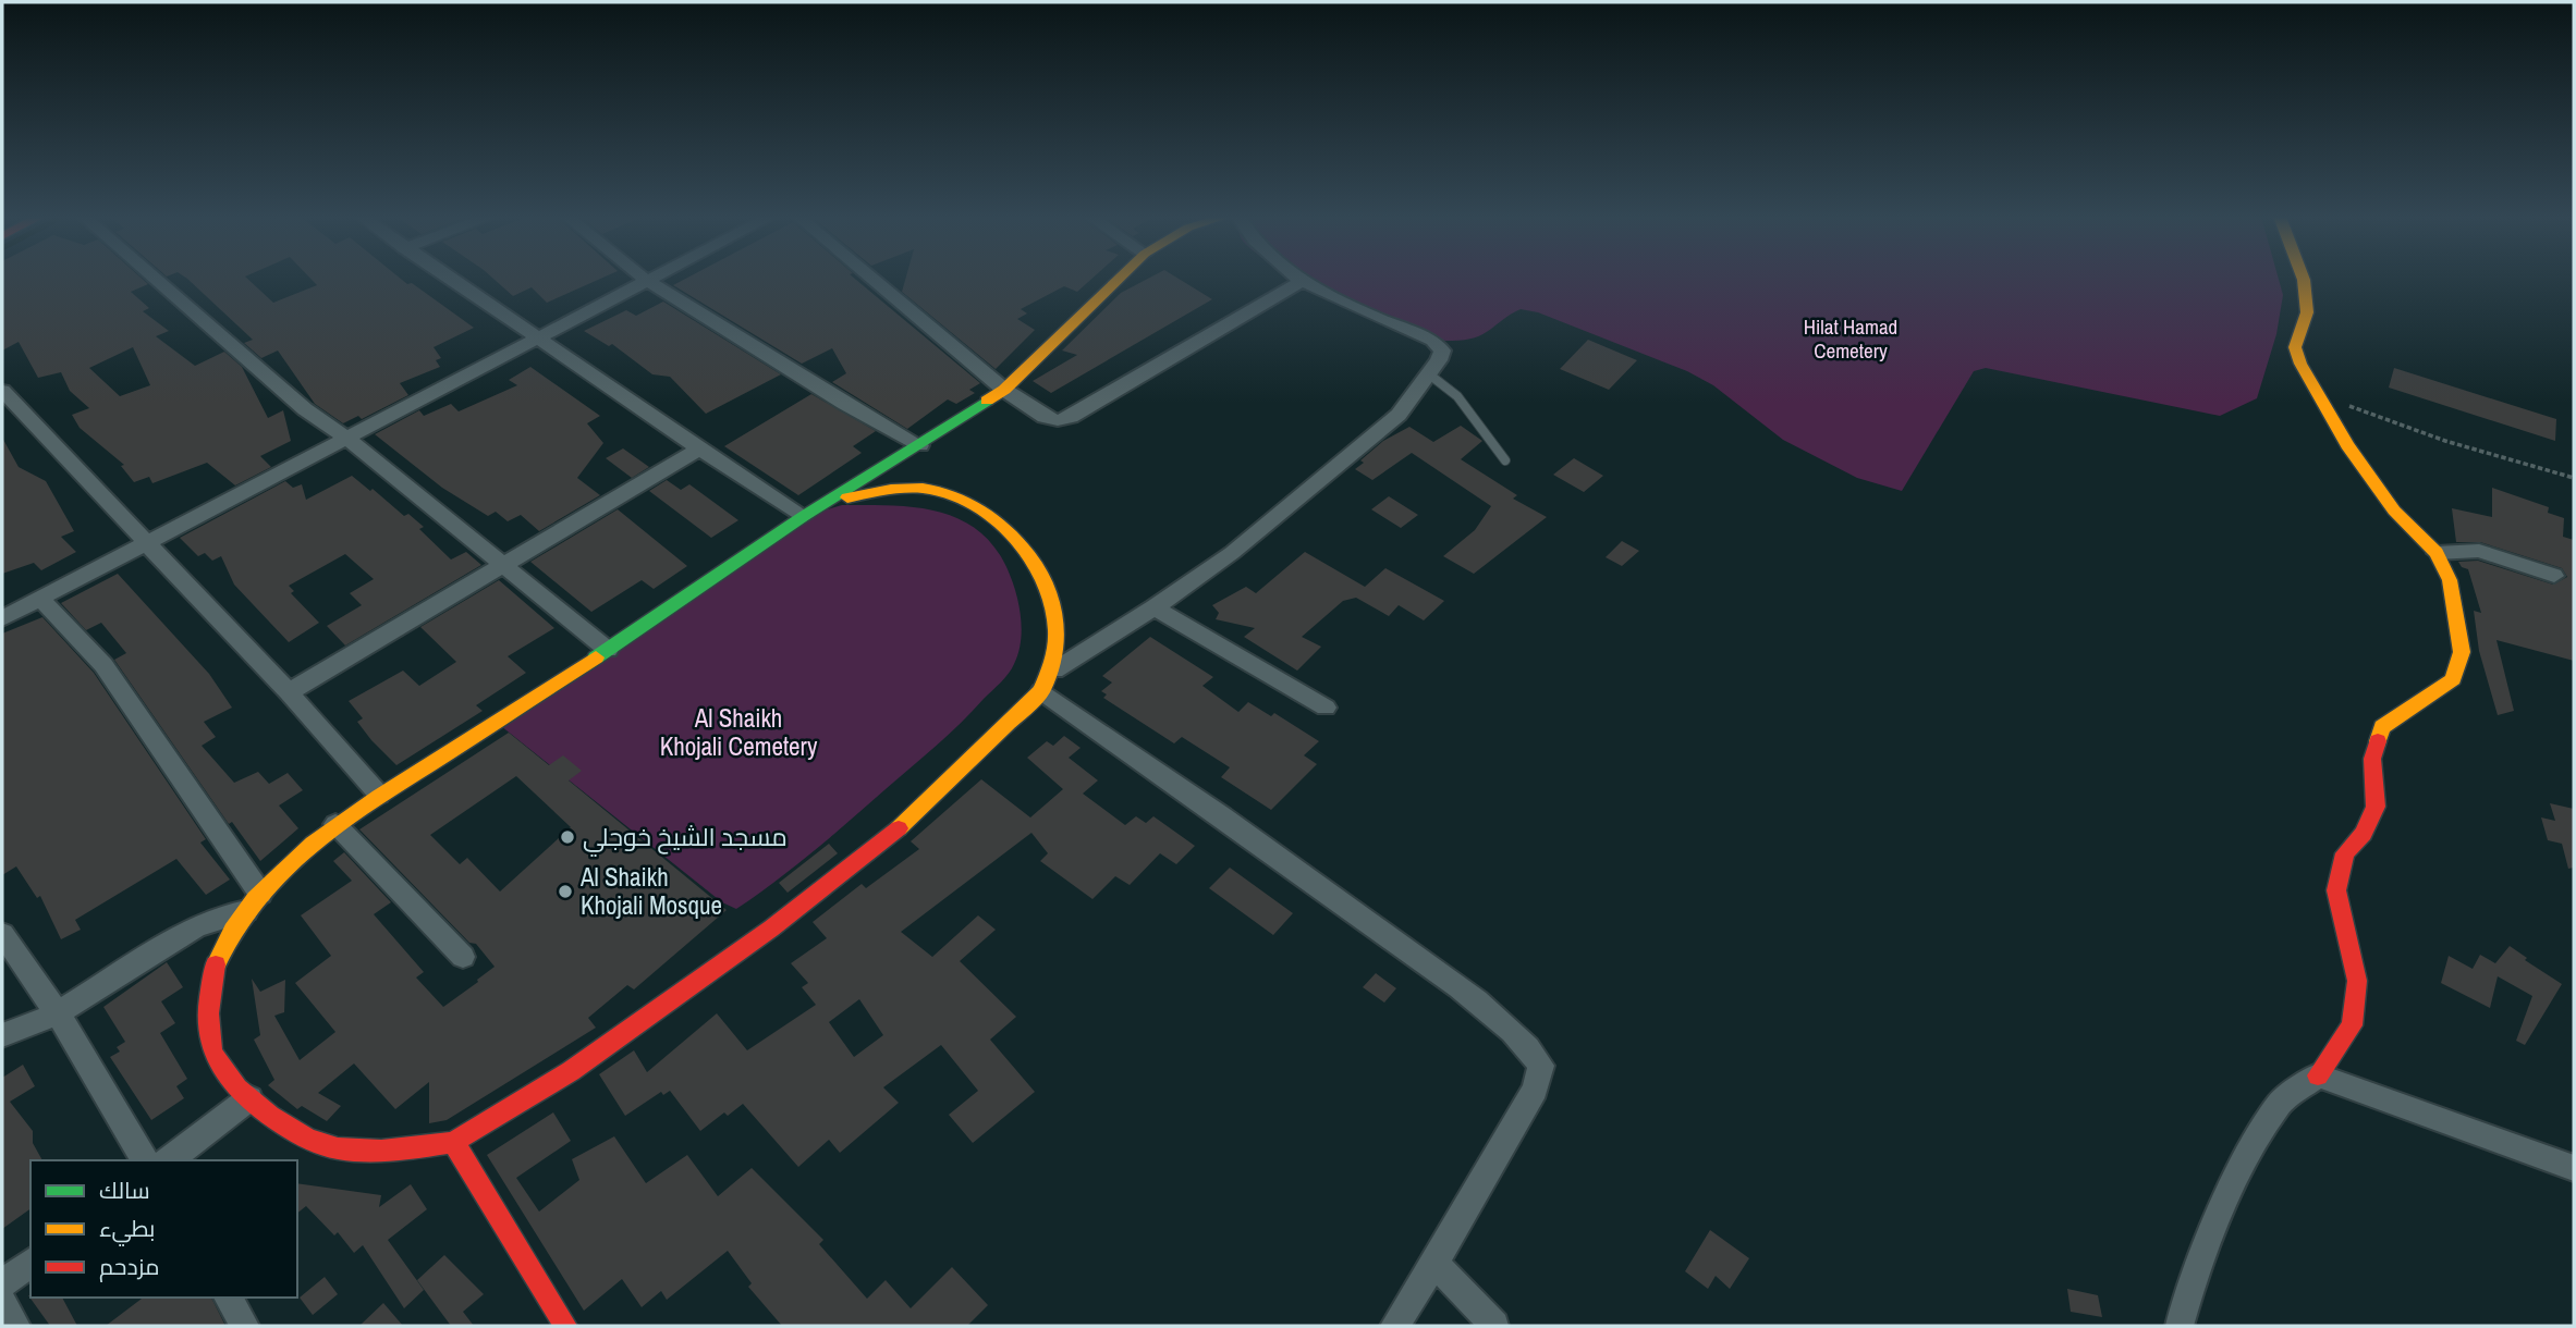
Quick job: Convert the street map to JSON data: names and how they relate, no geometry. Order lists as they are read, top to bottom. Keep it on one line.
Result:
{"parks":["Hilat Hamad Cemetery","Al Shaikh Khojali Cemetery"],"places":["مسجد الشيخ خوجلي","Al Shaikh Khojali Mosque"],"legend":["سالك","بطيء","مزدحم"]}
